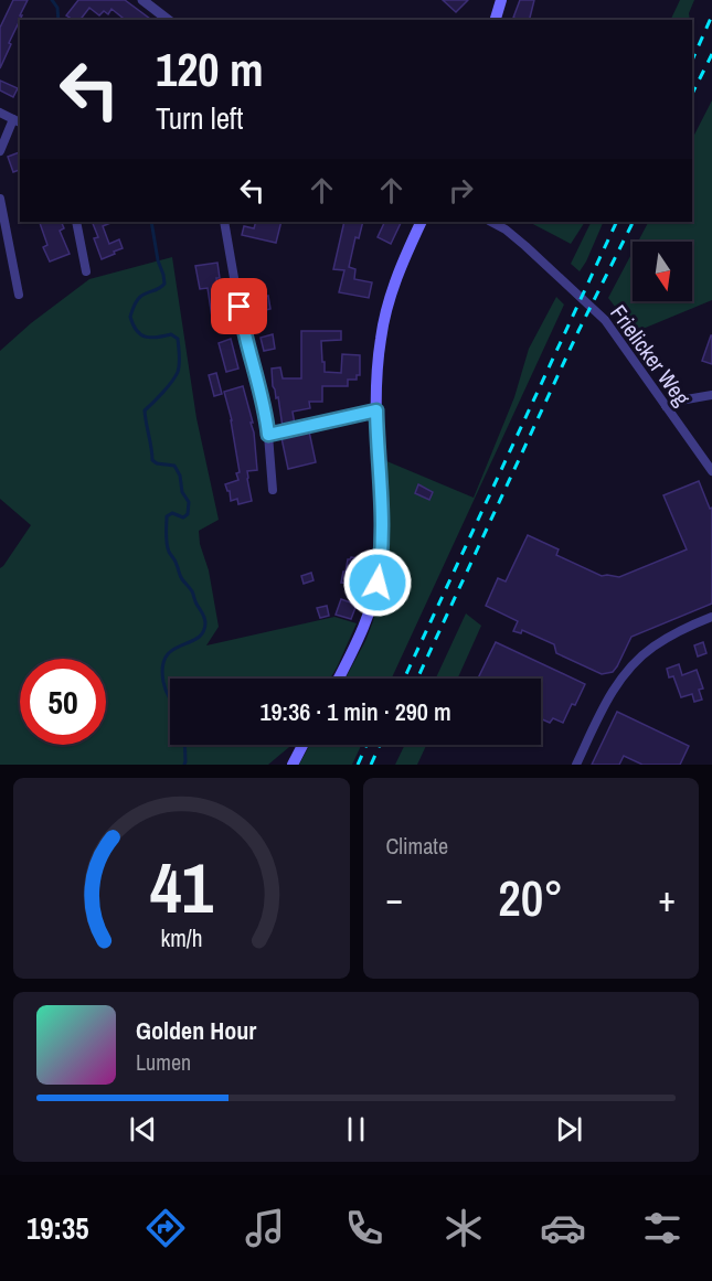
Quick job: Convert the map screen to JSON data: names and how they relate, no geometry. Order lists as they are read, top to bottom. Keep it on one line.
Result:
{"streets":{"street":["Frielicker Weg"]},"north":"bottom","page":{"turn":["120 m","Turn left"],"limit":"50","trip":"19:36 · 1 min · 290 m","tile":"Climate","heat":["−","20°","+"],"song":["Golden Hour","Lumen"],"tabs":"19:35","gauge":["41","km/h"]}}
